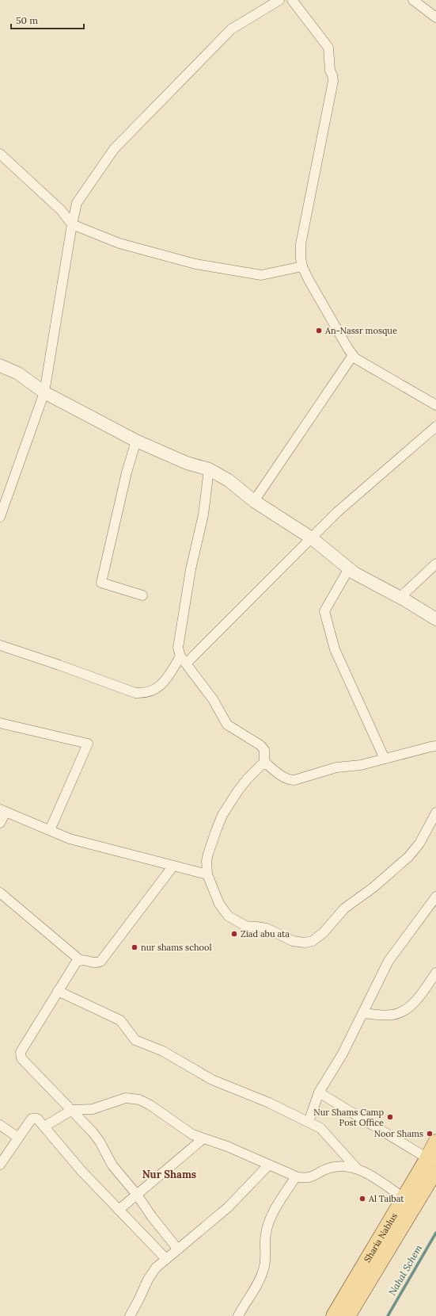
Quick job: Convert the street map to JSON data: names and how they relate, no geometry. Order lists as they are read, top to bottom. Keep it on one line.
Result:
{"streets":{"main road":["Sharia Nablus"]},"districts":["Nur Shams"],"water":["Nahal Schem"],"places":["An-Nassr mosque","Ziad abu ata","nur shams school","Nur Shams Camp Post Office","Noor Shams","Al Taibat"],"scale_bar":"50 m"}
